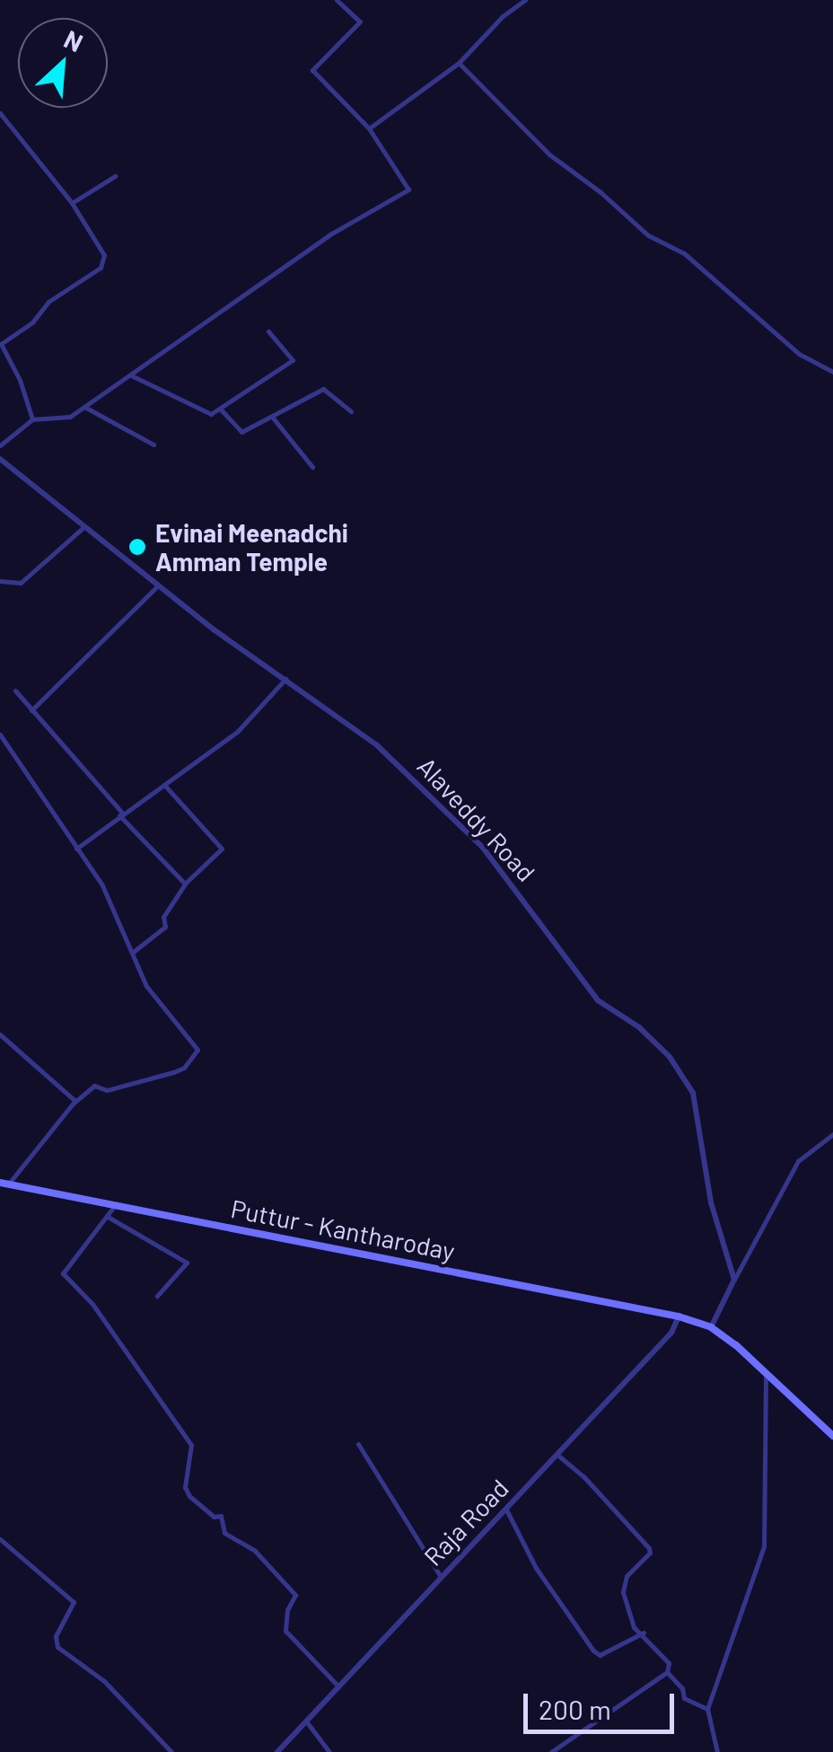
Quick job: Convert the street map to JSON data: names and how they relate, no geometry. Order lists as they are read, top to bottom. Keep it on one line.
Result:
{"streets":{"main road":["Puttur - Kantharoday"],"street":["Alaveddy Road","Raja Road"]},"crossings":[["Puttur - Kantharoday","Raja Road"]],"places":["Evinai Meenadchi Amman Temple"],"scale_bar":"200 m","north":"top right"}
